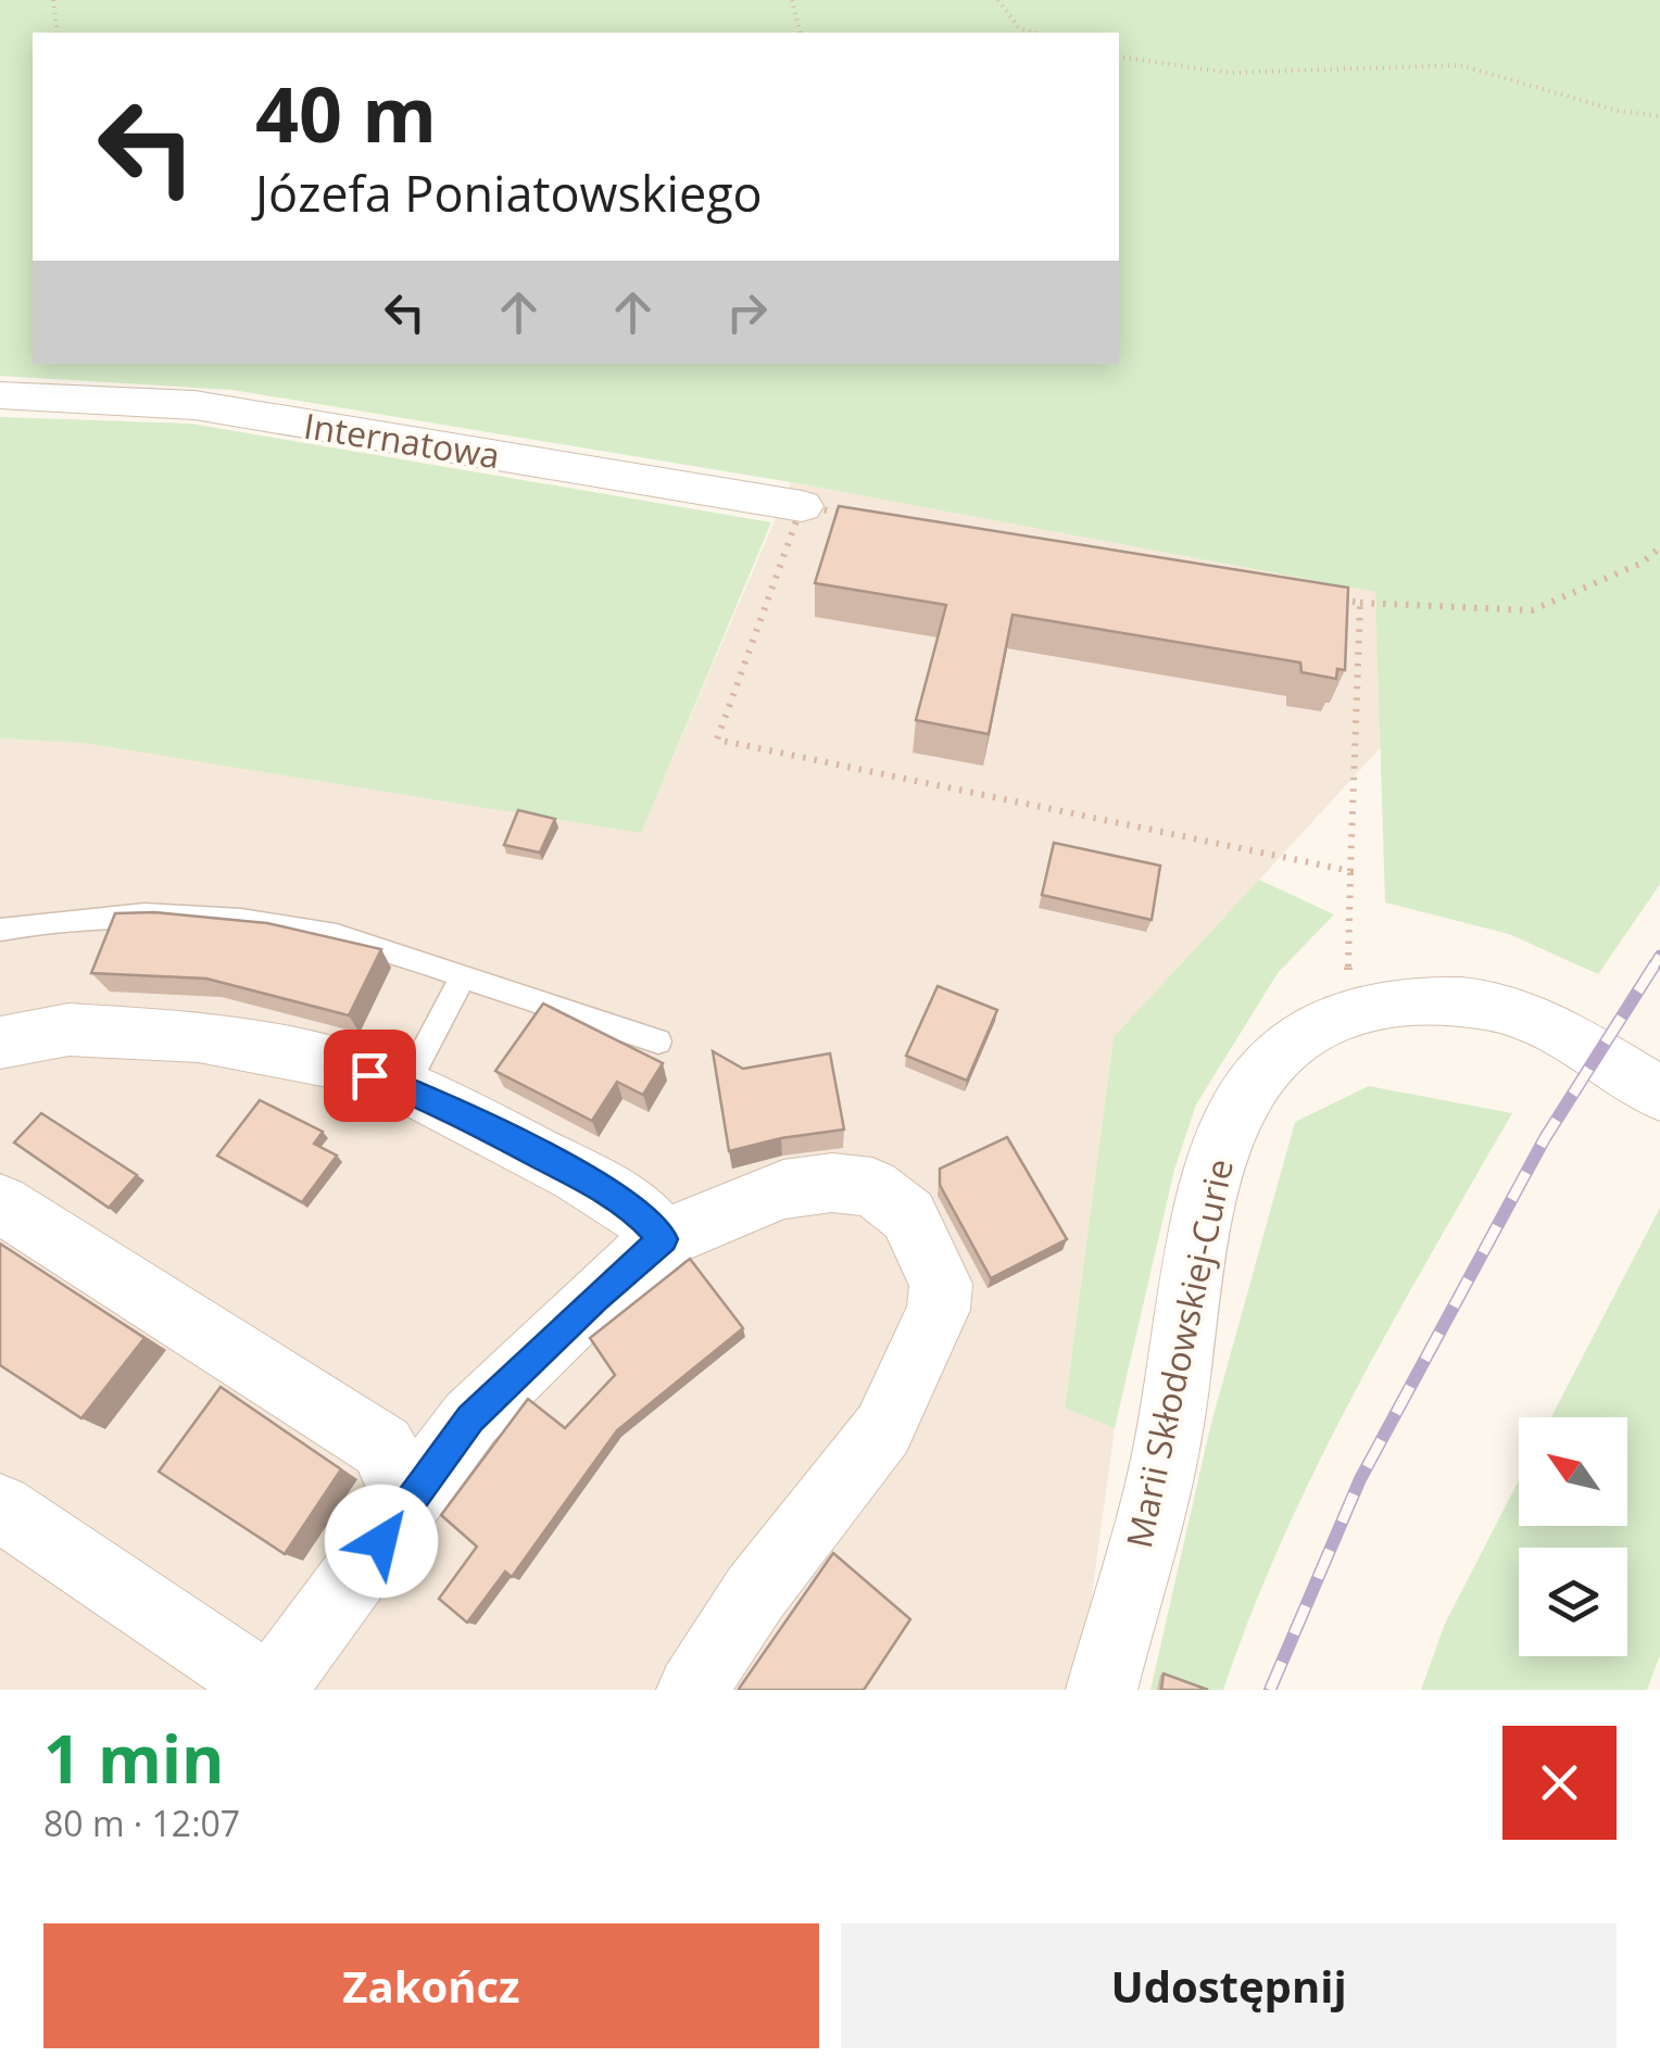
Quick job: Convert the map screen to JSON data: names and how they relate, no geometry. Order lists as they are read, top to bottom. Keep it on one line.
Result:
{"streets":{"street":["Internatowa","Marii Skłodowskiej-Curie"]},"north":"top left","page":{"turn":["40 m","Józefa Poniatowskiego"],"heading":["1 min","80 m · 12:07"],"buttons":["Zakończ","Udostępnij"]}}
